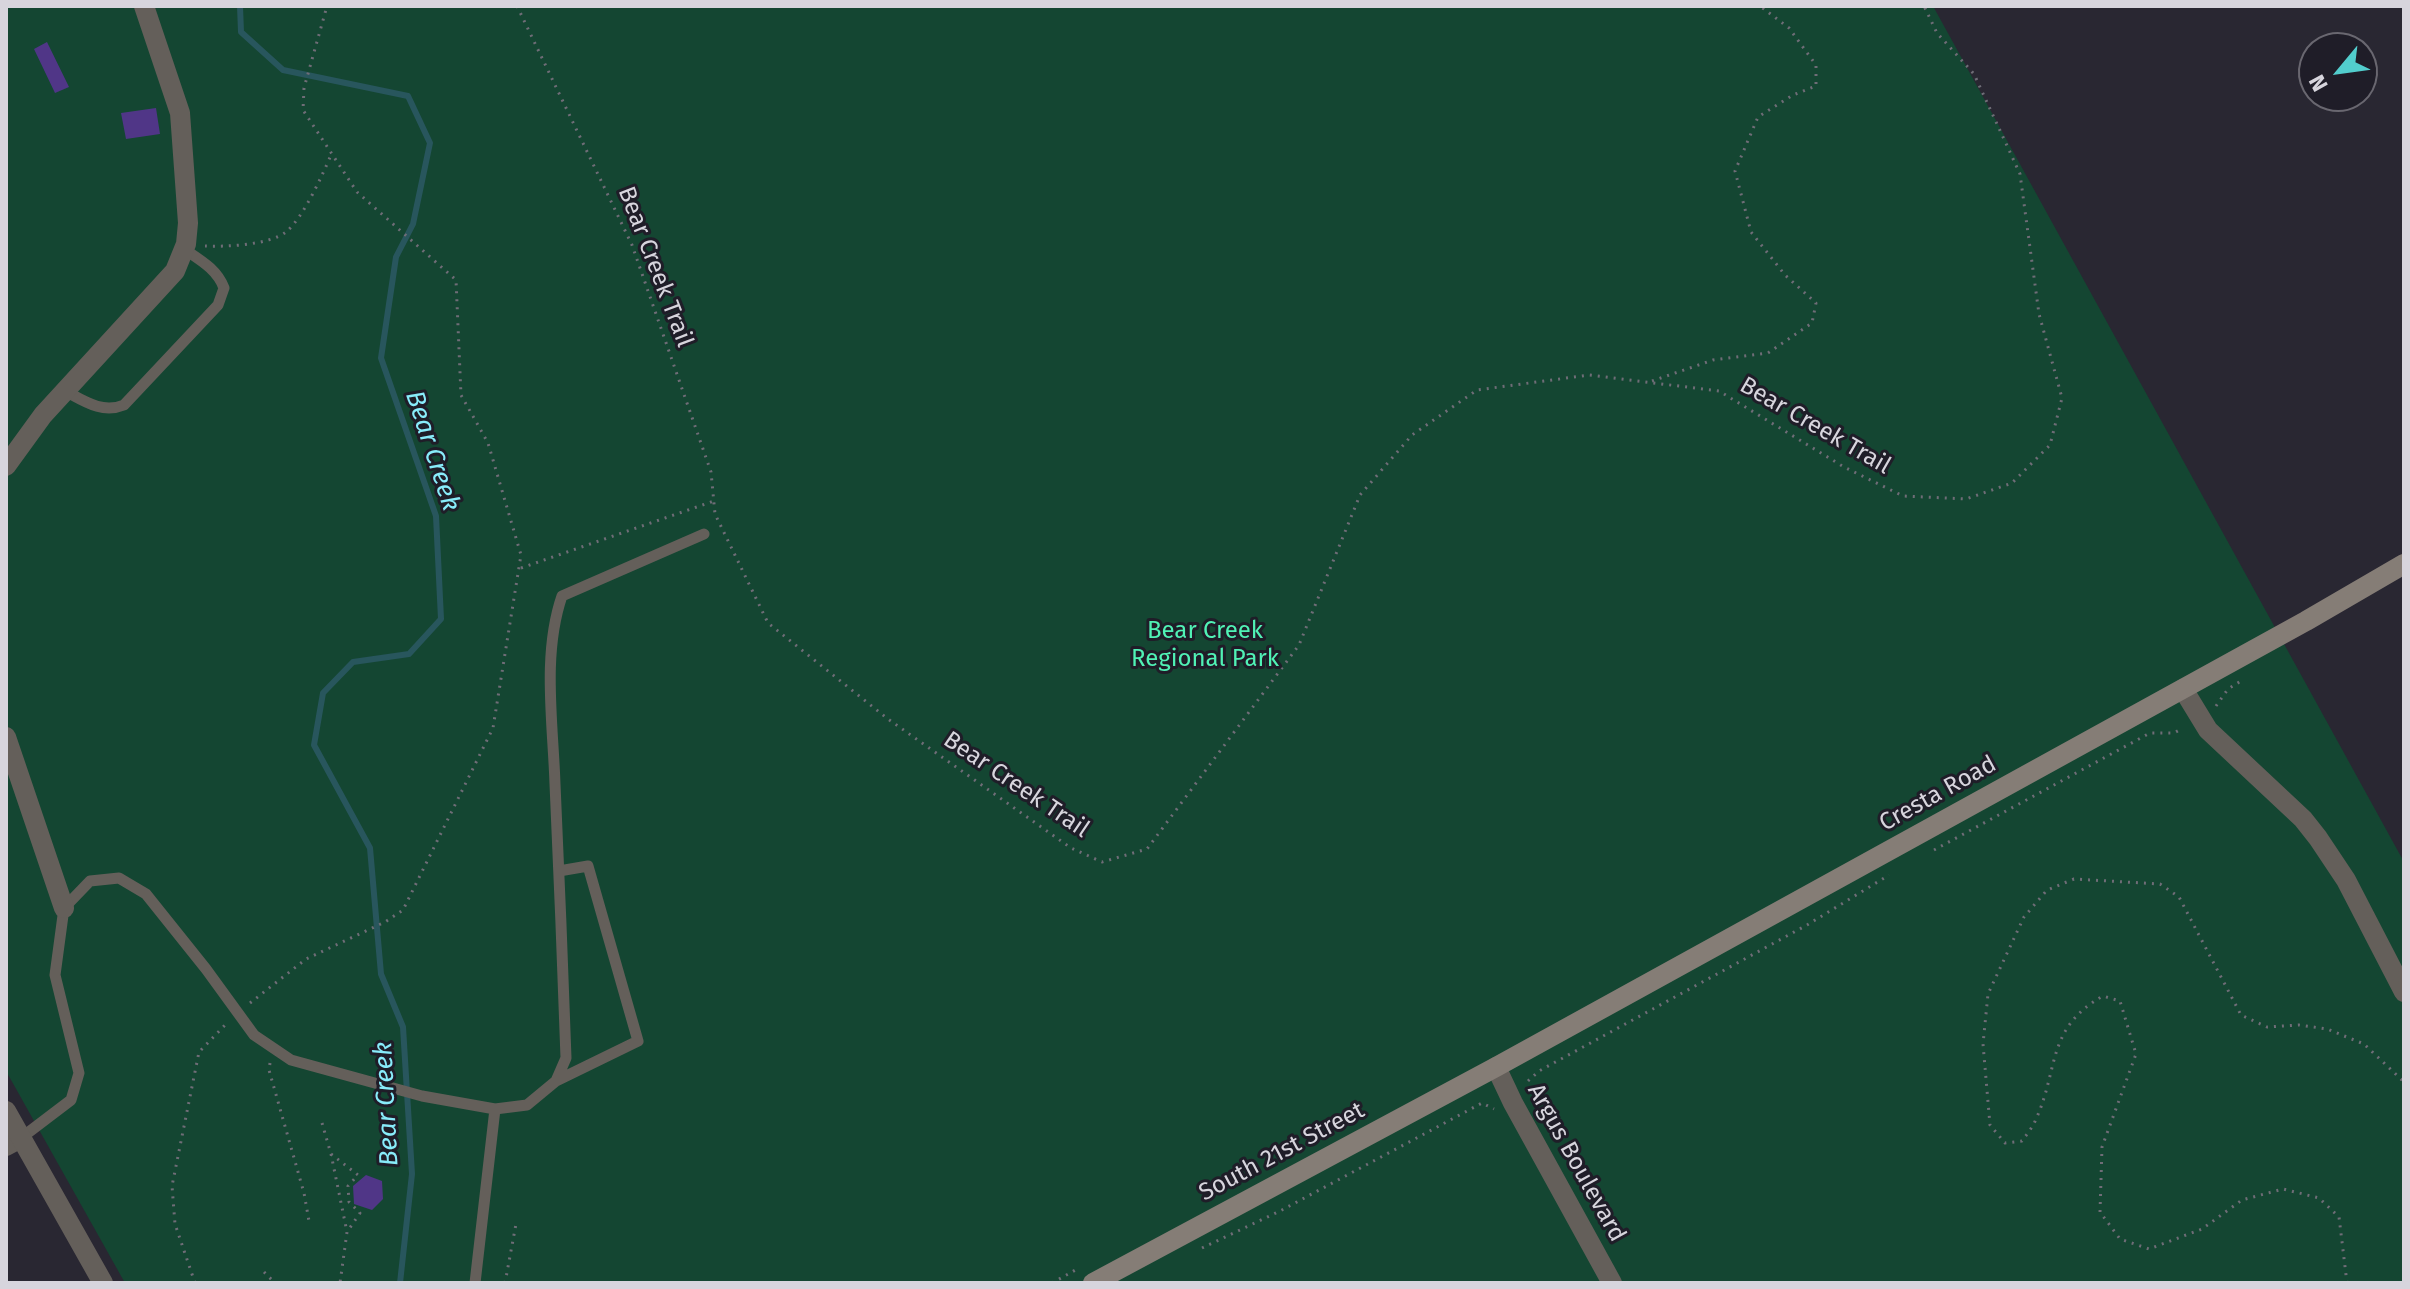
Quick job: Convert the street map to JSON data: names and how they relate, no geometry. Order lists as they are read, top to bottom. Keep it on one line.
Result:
{"streets":{"main road":["Cresta Road","South 21st Street"],"street":["Argus Boulevard"],"path":["Bear Creek Trail"]},"crossings":[["Cresta Road","South 21st Street"],["Cresta Road","Argus Boulevard"],["South 21st Street","Argus Boulevard"]],"water":["Bear Creek"],"parks":["Bear Creek Regional Park"],"north":"bottom left"}
